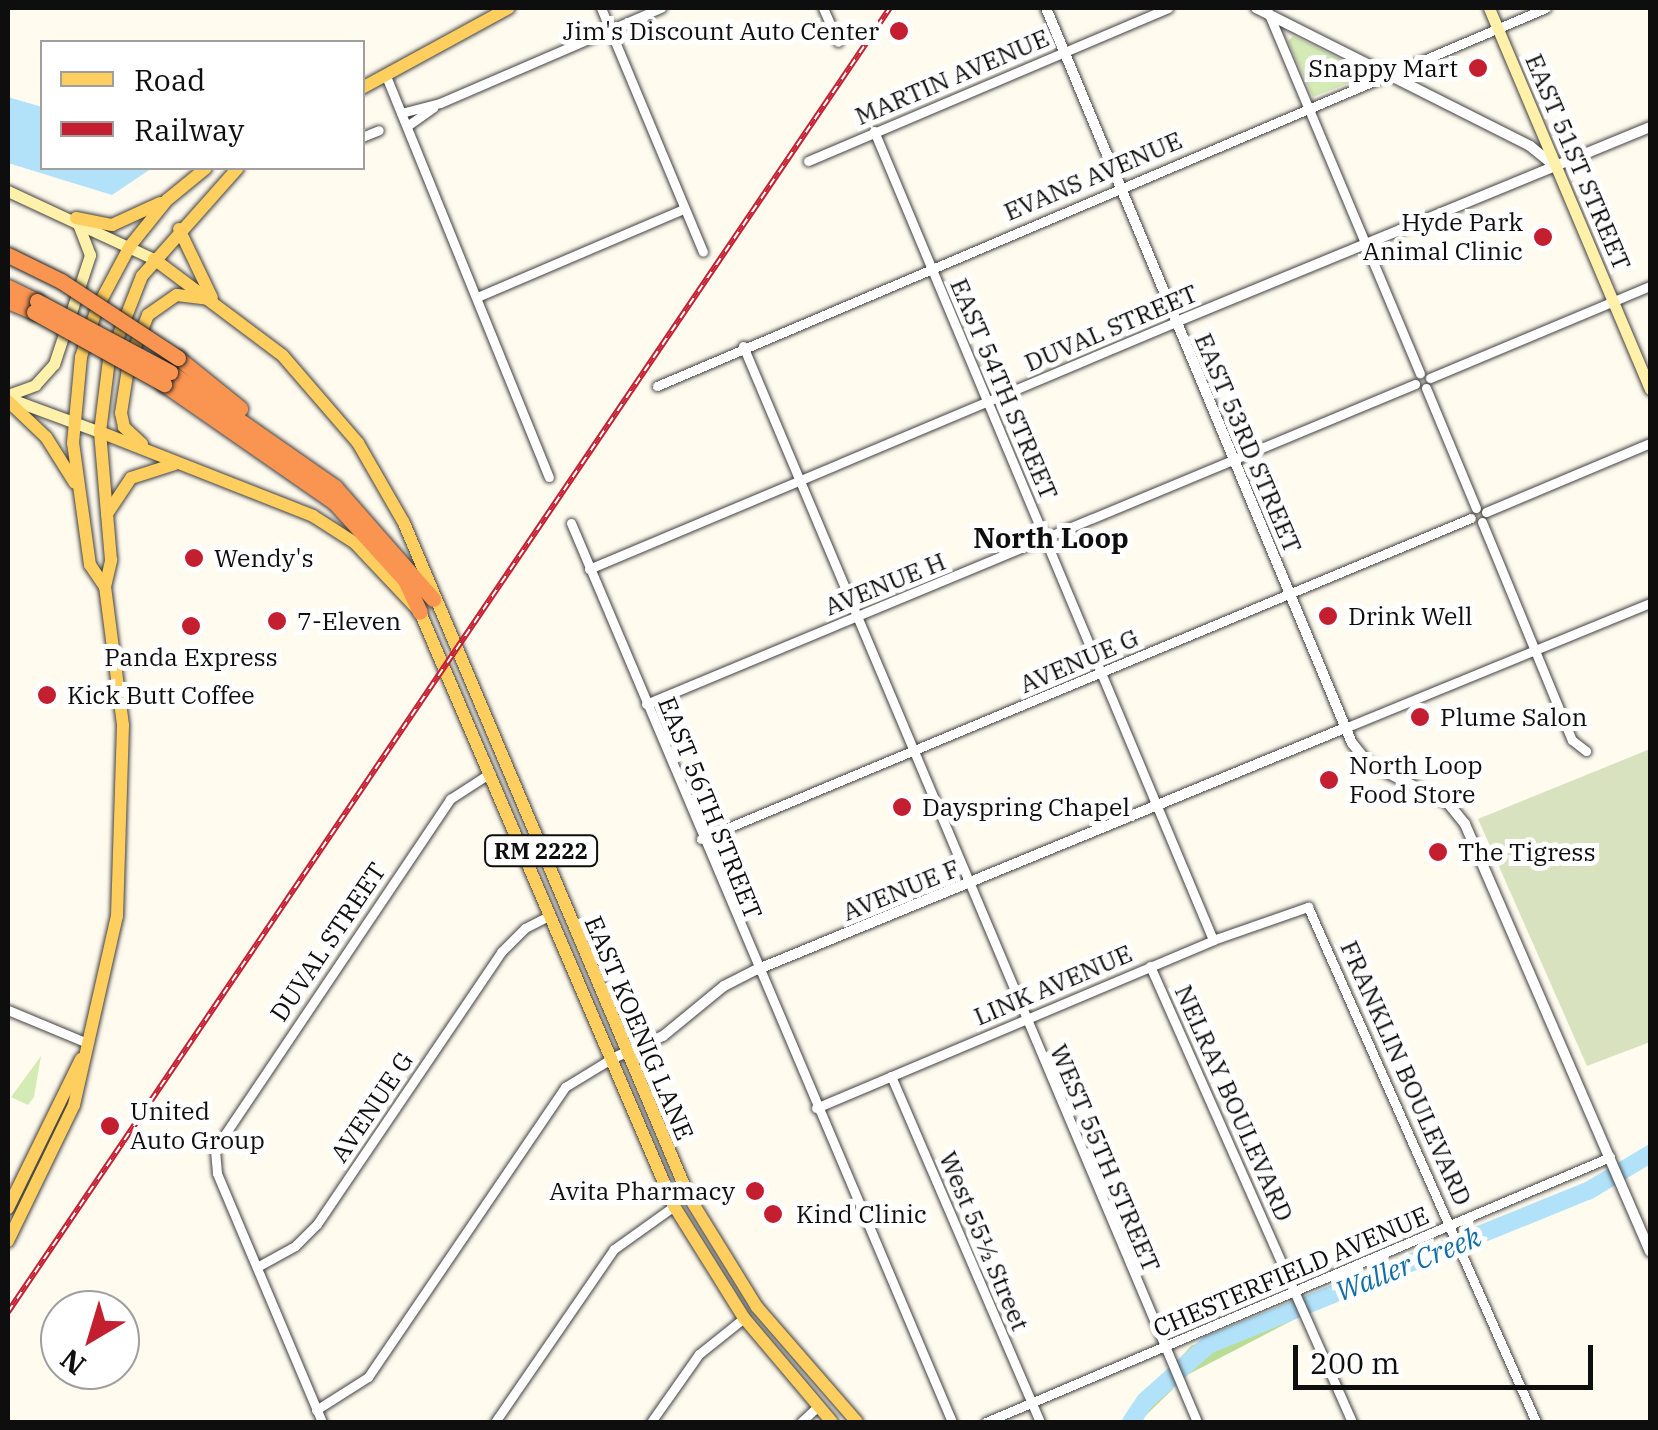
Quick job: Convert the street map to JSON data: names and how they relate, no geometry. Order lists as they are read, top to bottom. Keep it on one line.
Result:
{"streets":{"highway":["RM 2222"],"main road":["EAST 51ST STREET","EAST KOENIG LANE"],"street":["MARTIN AVENUE","EVANS AVENUE","DUVAL STREET","EAST 54TH STREET","EAST 53RD STREET","AVENUE H","AVENUE G","EAST 56TH STREET","AVENUE F","LINK AVENUE","FRANKLIN BOULEVARD","NELRAY BOULEVARD","WEST 55TH STREET","West 55½ Street","CHESTERFIELD AVENUE"]},"crossings":[["MARTIN AVENUE","EAST 54TH STREET"],["MARTIN AVENUE","EAST 53RD STREET"],["EAST 51ST STREET","EVANS AVENUE"],["EAST 51ST STREET","DUVAL STREET"],["EVANS AVENUE","EAST 54TH STREET"],["EVANS AVENUE","EAST 53RD STREET"],["EVANS AVENUE","WEST 55TH STREET"],["DUVAL STREET","EAST 54TH STREET"],["DUVAL STREET","EAST 53RD STREET"],["DUVAL STREET","AVENUE G"],["DUVAL STREET","EAST 56TH STREET"],["DUVAL STREET","EAST KOENIG LANE"],["DUVAL STREET","WEST 55TH STREET"],["EAST 54TH STREET","AVENUE H"],["EAST 54TH STREET","AVENUE G"],["EAST 54TH STREET","AVENUE F"],["EAST 54TH STREET","LINK AVENUE"],["EAST 53RD STREET","AVENUE H"],["EAST 53RD STREET","AVENUE G"],["EAST 53RD STREET","AVENUE F"],["EAST 53RD STREET","CHESTERFIELD AVENUE"],["AVENUE H","EAST 56TH STREET"],["AVENUE H","WEST 55TH STREET"],["AVENUE G","EAST 56TH STREET"],["AVENUE G","EAST KOENIG LANE"],["AVENUE G","WEST 55TH STREET"],["EAST 56TH STREET","AVENUE F"],["EAST 56TH STREET","LINK AVENUE"],["RM 2222","EAST KOENIG LANE"],["AVENUE F","EAST KOENIG LANE"],["AVENUE F","WEST 55TH STREET"],["LINK AVENUE","FRANKLIN BOULEVARD"],["LINK AVENUE","NELRAY BOULEVARD"],["LINK AVENUE","WEST 55TH STREET"],["LINK AVENUE","West 55½ Street"],["FRANKLIN BOULEVARD","CHESTERFIELD AVENUE"],["NELRAY BOULEVARD","CHESTERFIELD AVENUE"],["WEST 55TH STREET","CHESTERFIELD AVENUE"],["West 55½ Street","CHESTERFIELD AVENUE"]],"districts":["North Loop"],"water":["Waller Creek"],"places":["Jim's Discount Auto Center","Snappy Mart","Hyde Park Animal Clinic","Wendy's","Drink Well","7-Eleven","Panda Express","Kick Butt Coffee","Plume Salon","North Loop Food Store","Dayspring Chapel","The Tigress","United Auto Group","Avita Pharmacy","Kind Clinic"],"legend":["Road","Railway"],"scale_bar":"200 m","north":"bottom left"}
